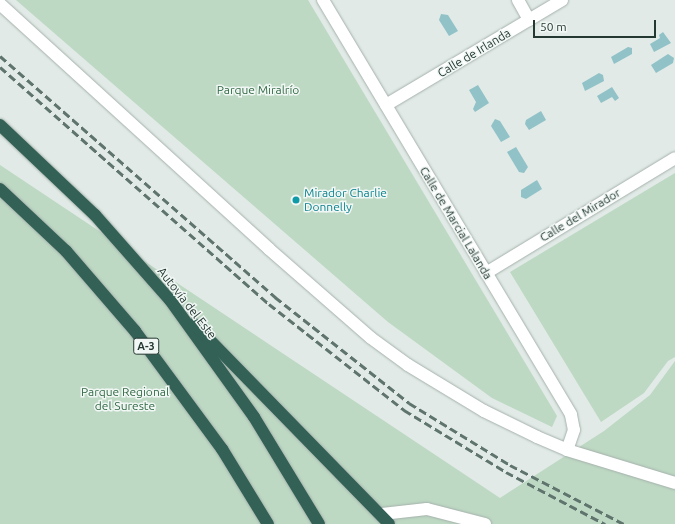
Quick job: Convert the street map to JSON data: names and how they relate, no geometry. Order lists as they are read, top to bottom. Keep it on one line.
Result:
{"streets":{"highway":["Autovía del Este","A-3"],"street":["Calle de Irlanda","Calle del Mirador","Calle de Marcial Lalanda"]},"crossings":[["Calle de Irlanda","Calle de Marcial Lalanda"],["Calle del Mirador","Calle de Marcial Lalanda"]],"parks":["Parque Miralrío","Parque Regional del Sureste"],"places":["Mirador Charlie Donnelly"],"scale_bar":"50 m"}
